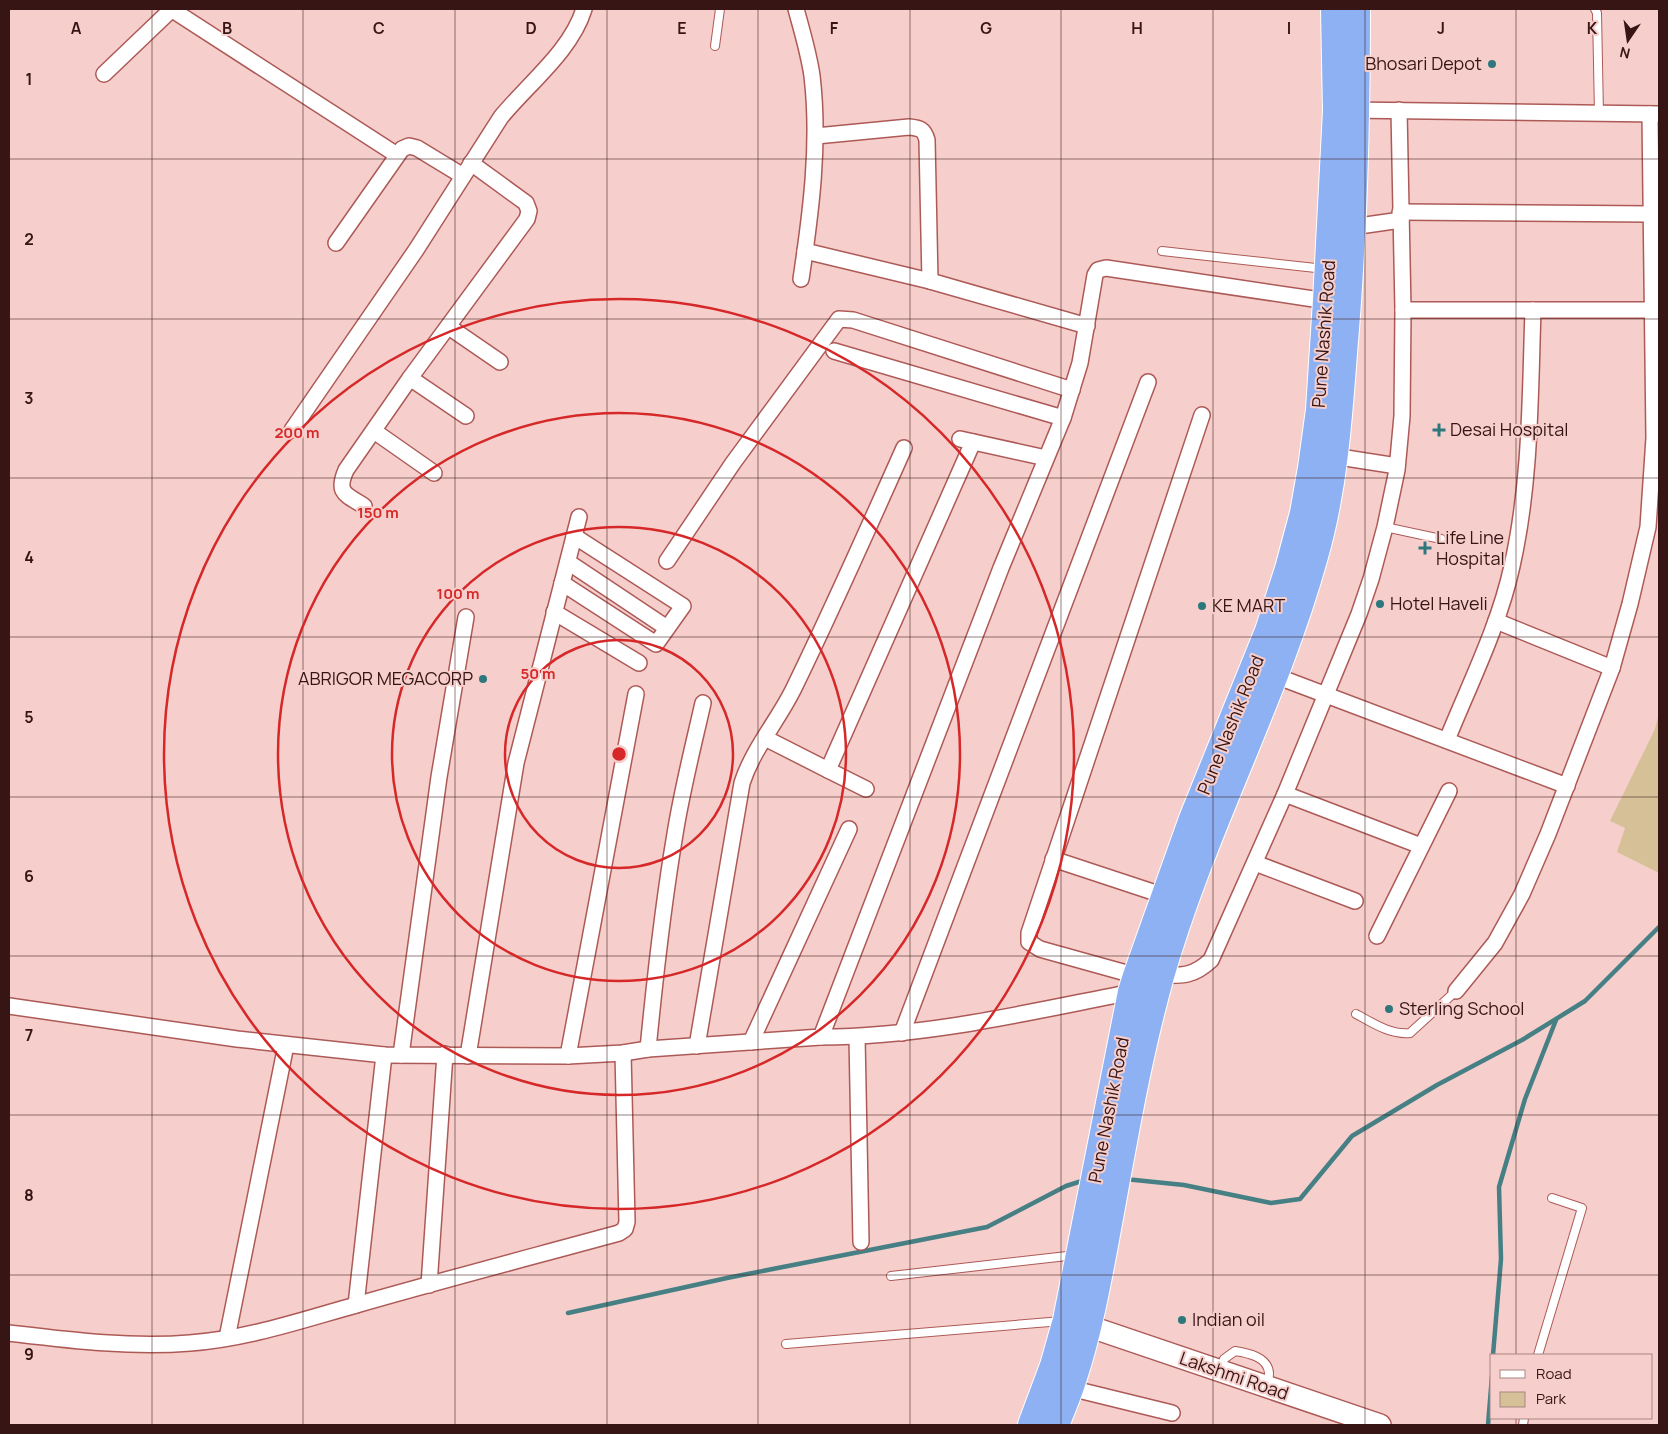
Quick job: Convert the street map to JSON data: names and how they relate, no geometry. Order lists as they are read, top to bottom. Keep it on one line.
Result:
{"streets":{"highway":["Pune Nashik Road"],"main road":["Lakshmi Road"]},"crossings":[["Pune Nashik Road","Lakshmi Road"]],"places":{"other":["Bhosari Depot","Hotel Haveli","KE MART","ABRIGOR MEGACORP","Sterling School","Indian oil"],"health":["Desai Hospital","Life Line Hospital"]},"legend":["Road","Park"],"north":"bottom","grid":{"columns":["A","B","C","D","E","F","G","H","I","J","K"],"rows":["1","2","3","4","5","6","7","8","9"]},"rings":["200 m","150 m","100 m","50 m"]}
